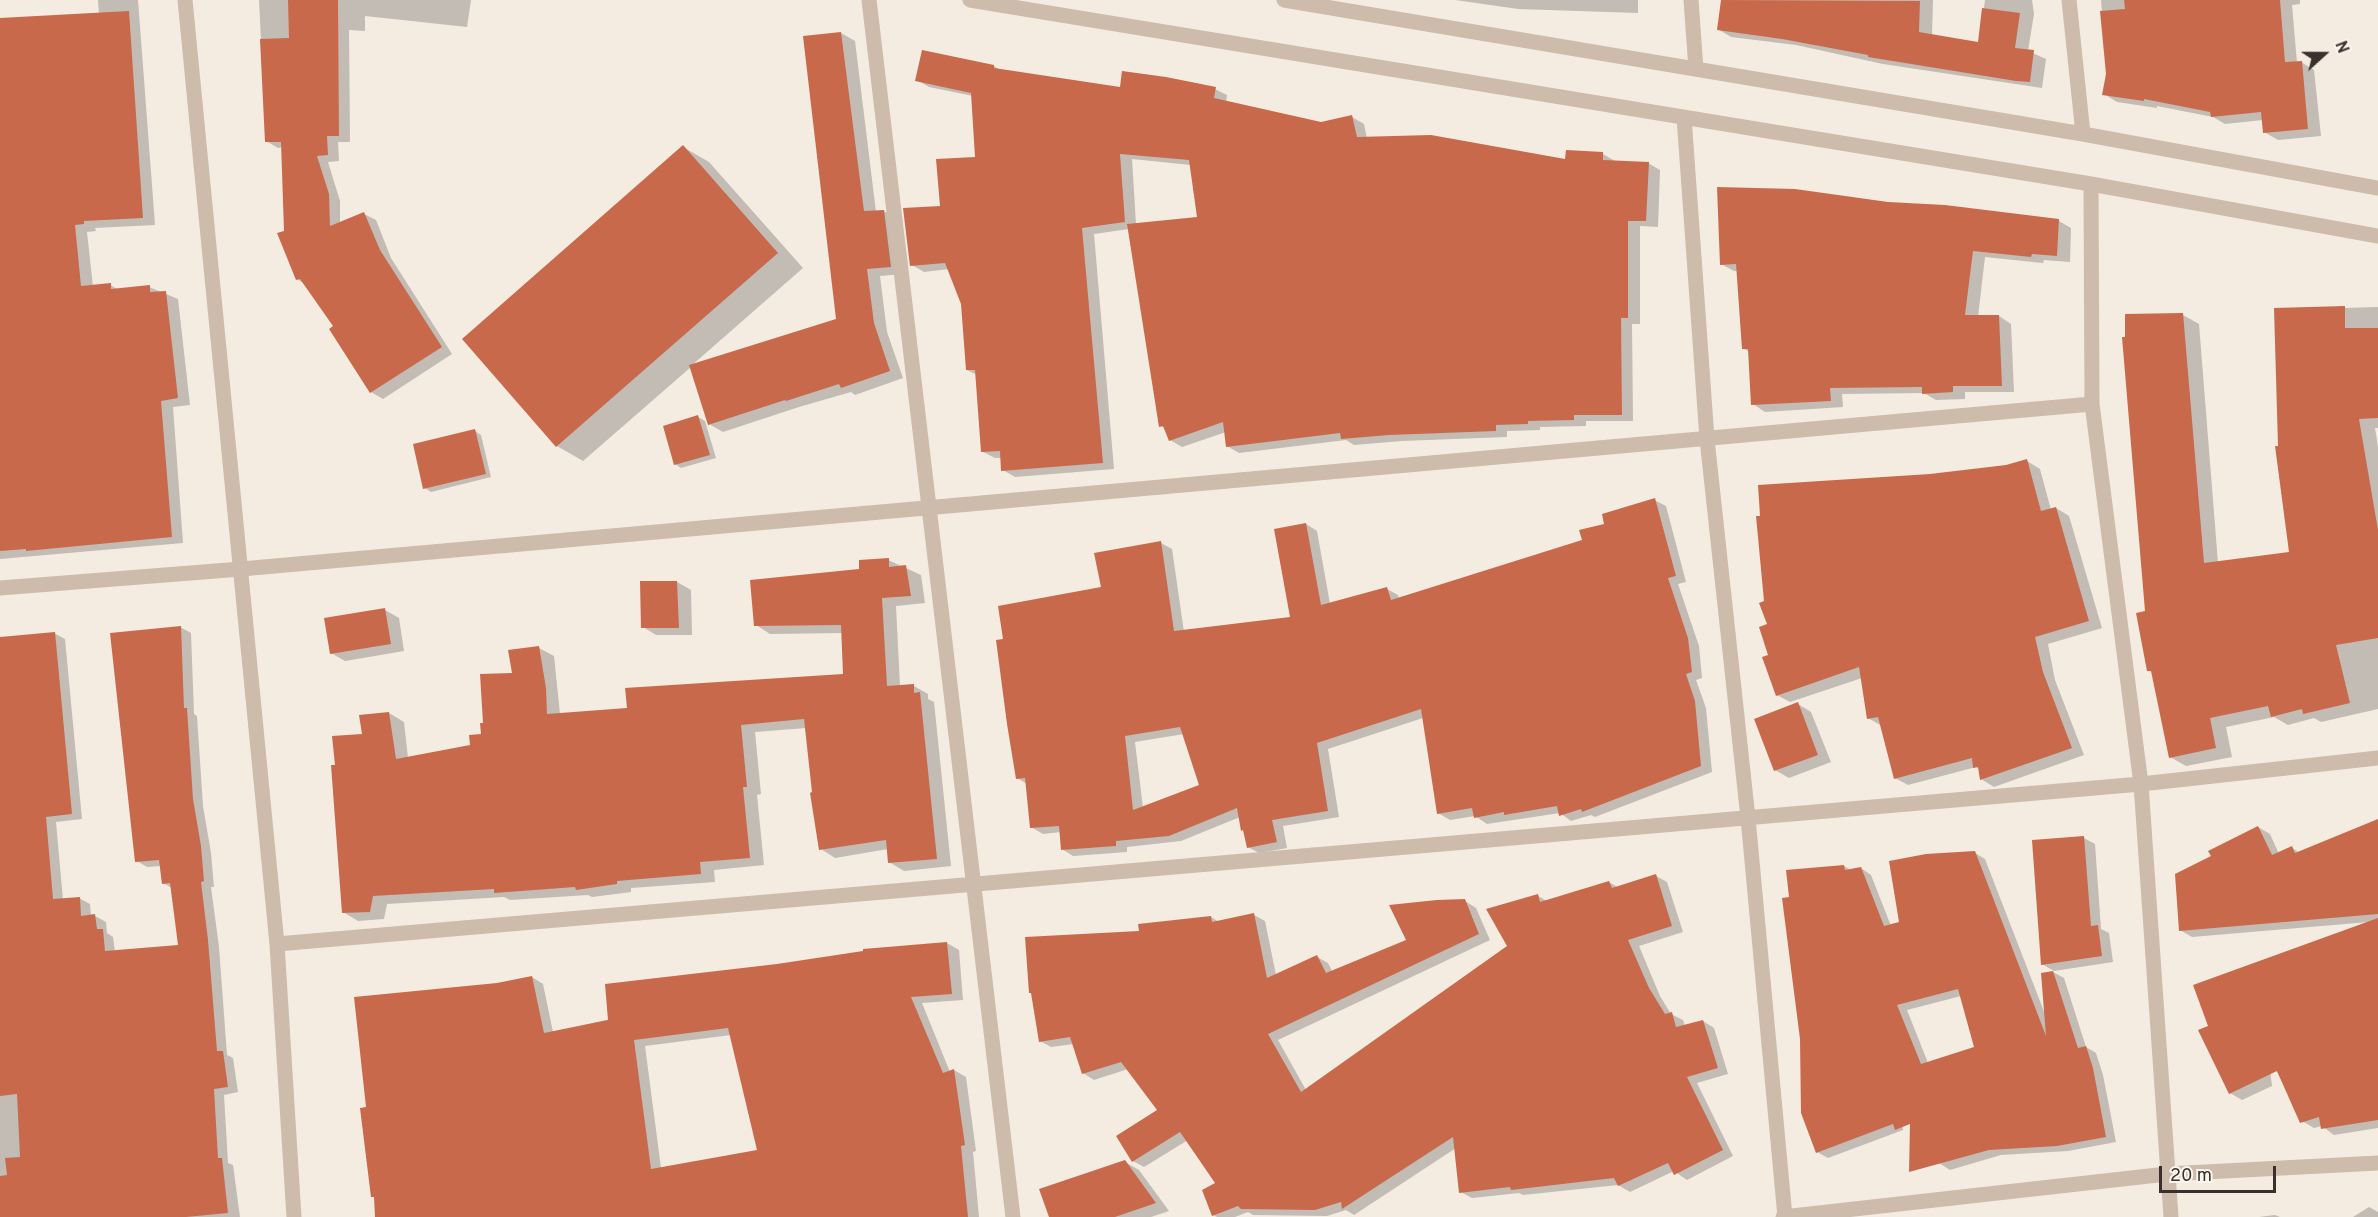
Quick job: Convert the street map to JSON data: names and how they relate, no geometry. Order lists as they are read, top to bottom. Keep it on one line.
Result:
{"scale_bar":"20 m","north":"right"}
